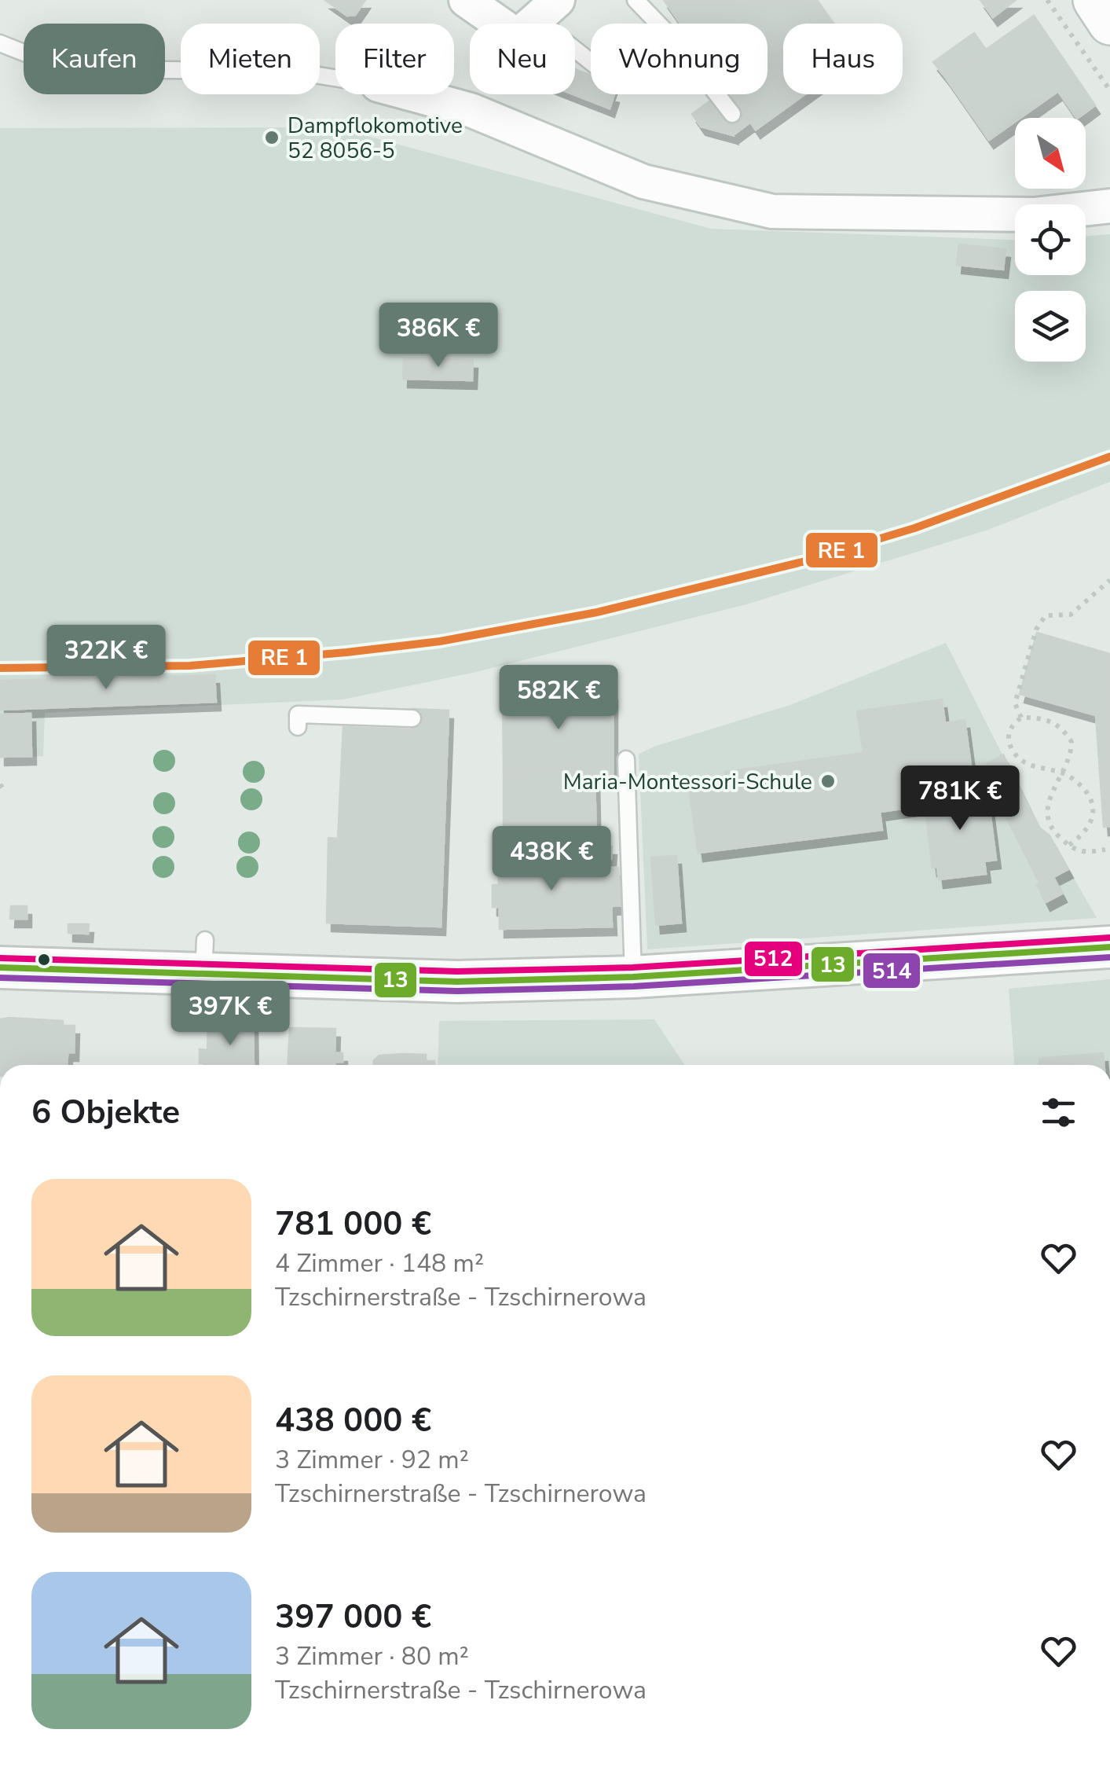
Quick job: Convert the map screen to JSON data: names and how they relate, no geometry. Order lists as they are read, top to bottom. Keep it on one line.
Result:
{"places":["Dampflokomotive 52 8056-5","Maria-Montessori-Schule"],"lines":["transit line 512","transit line 13","transit line 514"],"north":"bottom right","page":{"chip":["Kaufen","Mieten","Filter","Neu","Wohnung","Haus"],"price":["386K €","322K €","582K €","781K €","438K €","397K €"],"heading":"6 Objekte","list":[{"name":"781 000 €","note":"4 Zimmer · 148 m² · Tzschirnerstraße - Tzschirnerowa"},{"name":"438 000 €","note":"3 Zimmer · 92 m² · Tzschirnerstraße - Tzschirnerowa"},{"name":"397 000 €","note":"3 Zimmer · 80 m² · Tzschirnerstraße - Tzschirnerowa"}]}}
